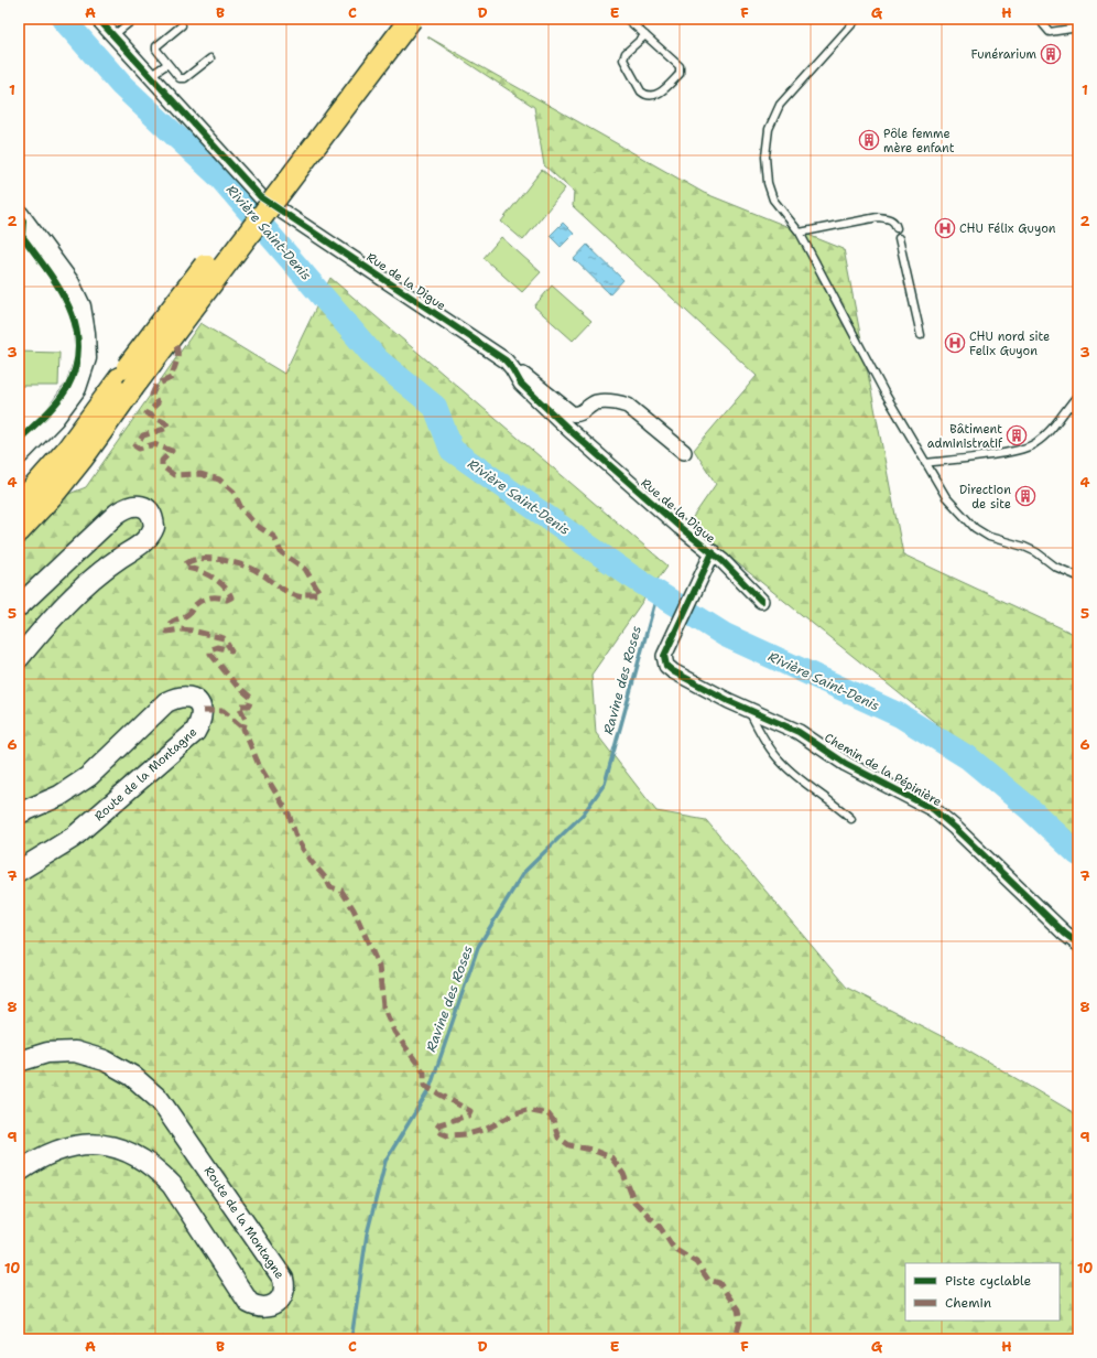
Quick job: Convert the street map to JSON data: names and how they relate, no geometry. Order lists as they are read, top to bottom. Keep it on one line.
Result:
{"streets":{"main road":["Route de la Montagne"],"street":["Rue de la Digue","Chemin de la Pépinière"]},"crossings":[["Rue de la Digue","Chemin de la Pépinière"]],"water":["Rivière Saint-Denis","Ravine des Roses"],"places":{"building":["Funérarium","Pôle femme mère enfant","Bâtiment administratif","Direction de site"],"hospital":["CHU Félix Guyon","CHU nord site Felix Guyon"]},"legend":["Piste cyclable","Chemin"],"grid":{"columns":["A","B","C","D","E","F","G","H"],"rows":["1","2","3","4","5","6","7","8","9","10"]}}
